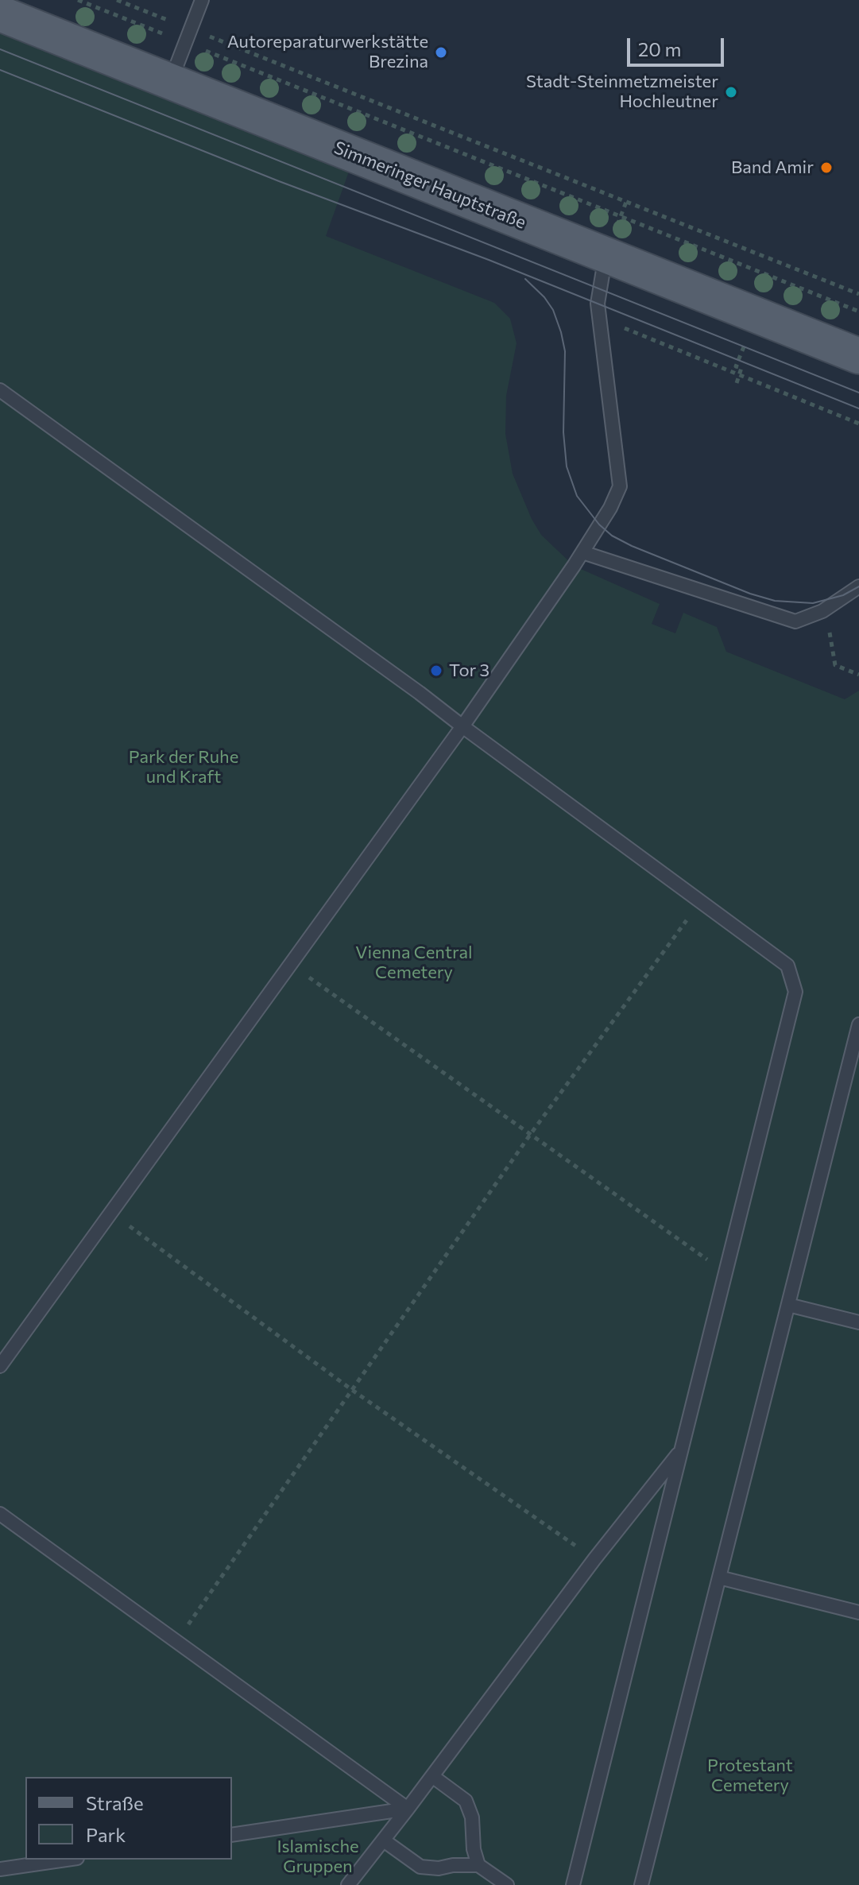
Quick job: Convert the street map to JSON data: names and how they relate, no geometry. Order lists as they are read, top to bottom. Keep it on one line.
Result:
{"streets":{"main road":["Simmeringer Hauptstraße"]},"parks":["Park der Ruhe und Kraft","Vienna Central Cemetery","Protestant Cemetery","Islamische Gruppen"],"places":["Autoreparaturwerkstätte Brezina","Stadt-Steinmetzmeister Hochleutner","Band Amir","Tor 3"],"legend":["Straße","Park"],"scale_bar":"20 m"}
